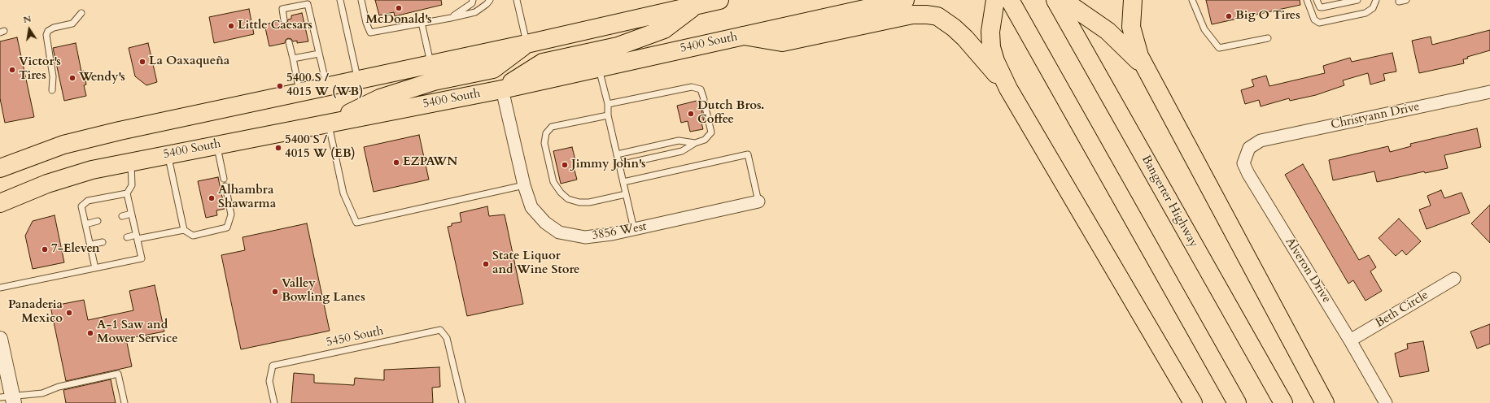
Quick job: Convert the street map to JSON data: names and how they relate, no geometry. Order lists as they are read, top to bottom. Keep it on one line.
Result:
{"streets":{"main road":["5400 South","Bangerter Highway"],"street":["Christyann Drive","3856 West","Alveron Drive","Beth Circle"],"lane":["5450 South"]},"crossings":[["5400 South","3856 West"],["Christyann Drive","Alveron Drive"],["Alveron Drive","Beth Circle"]],"places":["McDonald's","Big O Tires","Little Caesars","La Oaxaqueña","Victor's Tires","Wendy's","5400 S / 4015 W (WB)","Dutch Bros. Coffee","5400 S / 4015 W (EB)","EZPAWN","Jimmy John's","Alhambra Shawarma","7-Eleven","State Liquor and Wine Store","Valley Bowling Lanes","Panaderia Mexico","A-1 Saw and Mower Service"],"north":"top"}
